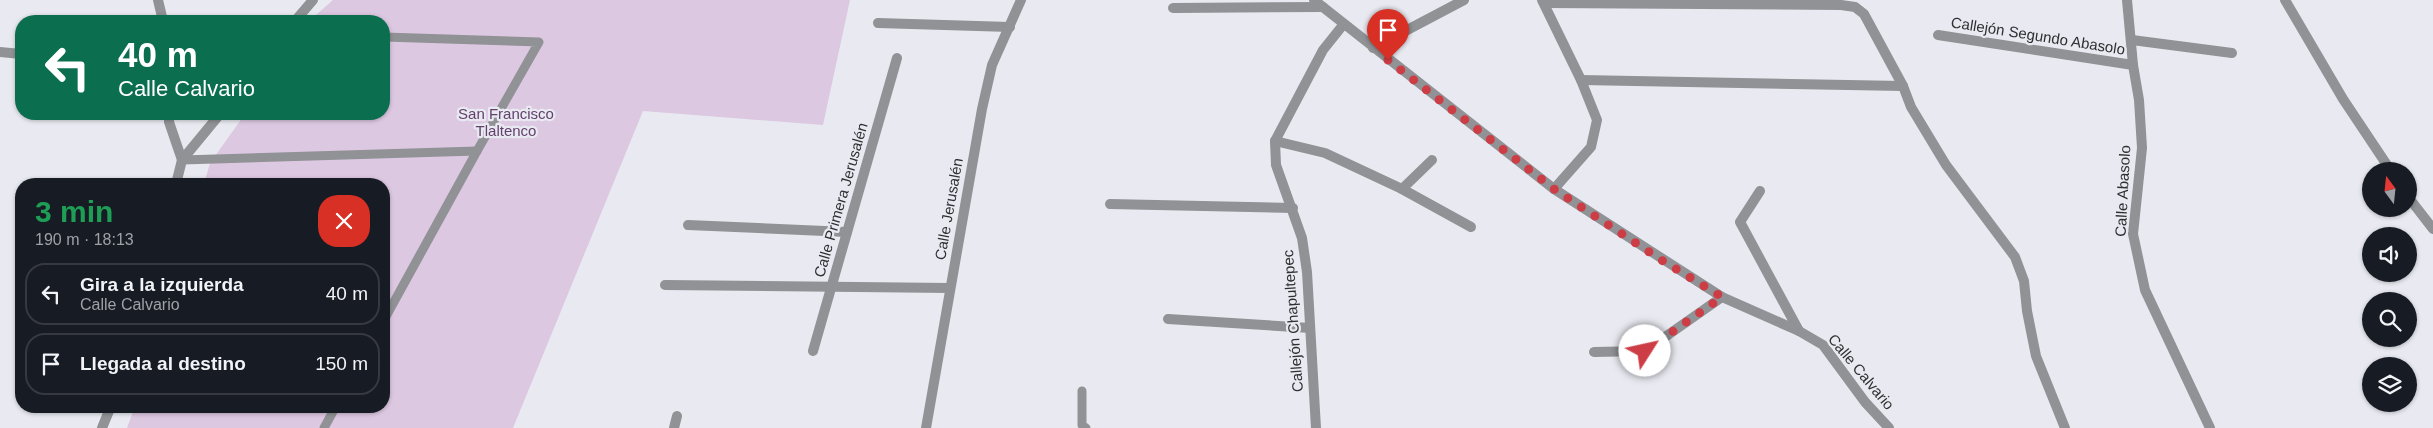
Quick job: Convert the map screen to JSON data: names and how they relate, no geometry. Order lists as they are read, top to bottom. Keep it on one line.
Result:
{"streets":{"street":["Callejón Segundo Abasolo","Calle Abasolo","Calle Primera Jerusalén","Calle Jerusalén","Callejón Chapultepec","Calle Calvario"]},"crossings":[["Callejón Segundo Abasolo","Calle Abasolo"]],"parks":["San Francisco Tlaltenco"],"north":"top","page":{"turn":["40 m","Calle Calvario"],"heading":["3 min","190 m · 18:13"],"list":[{"name":"Gira a la izquierda","note":"Calle Calvario","value":"40 m"},{"name":"Llegada al destino","value":"150 m"}]}}
